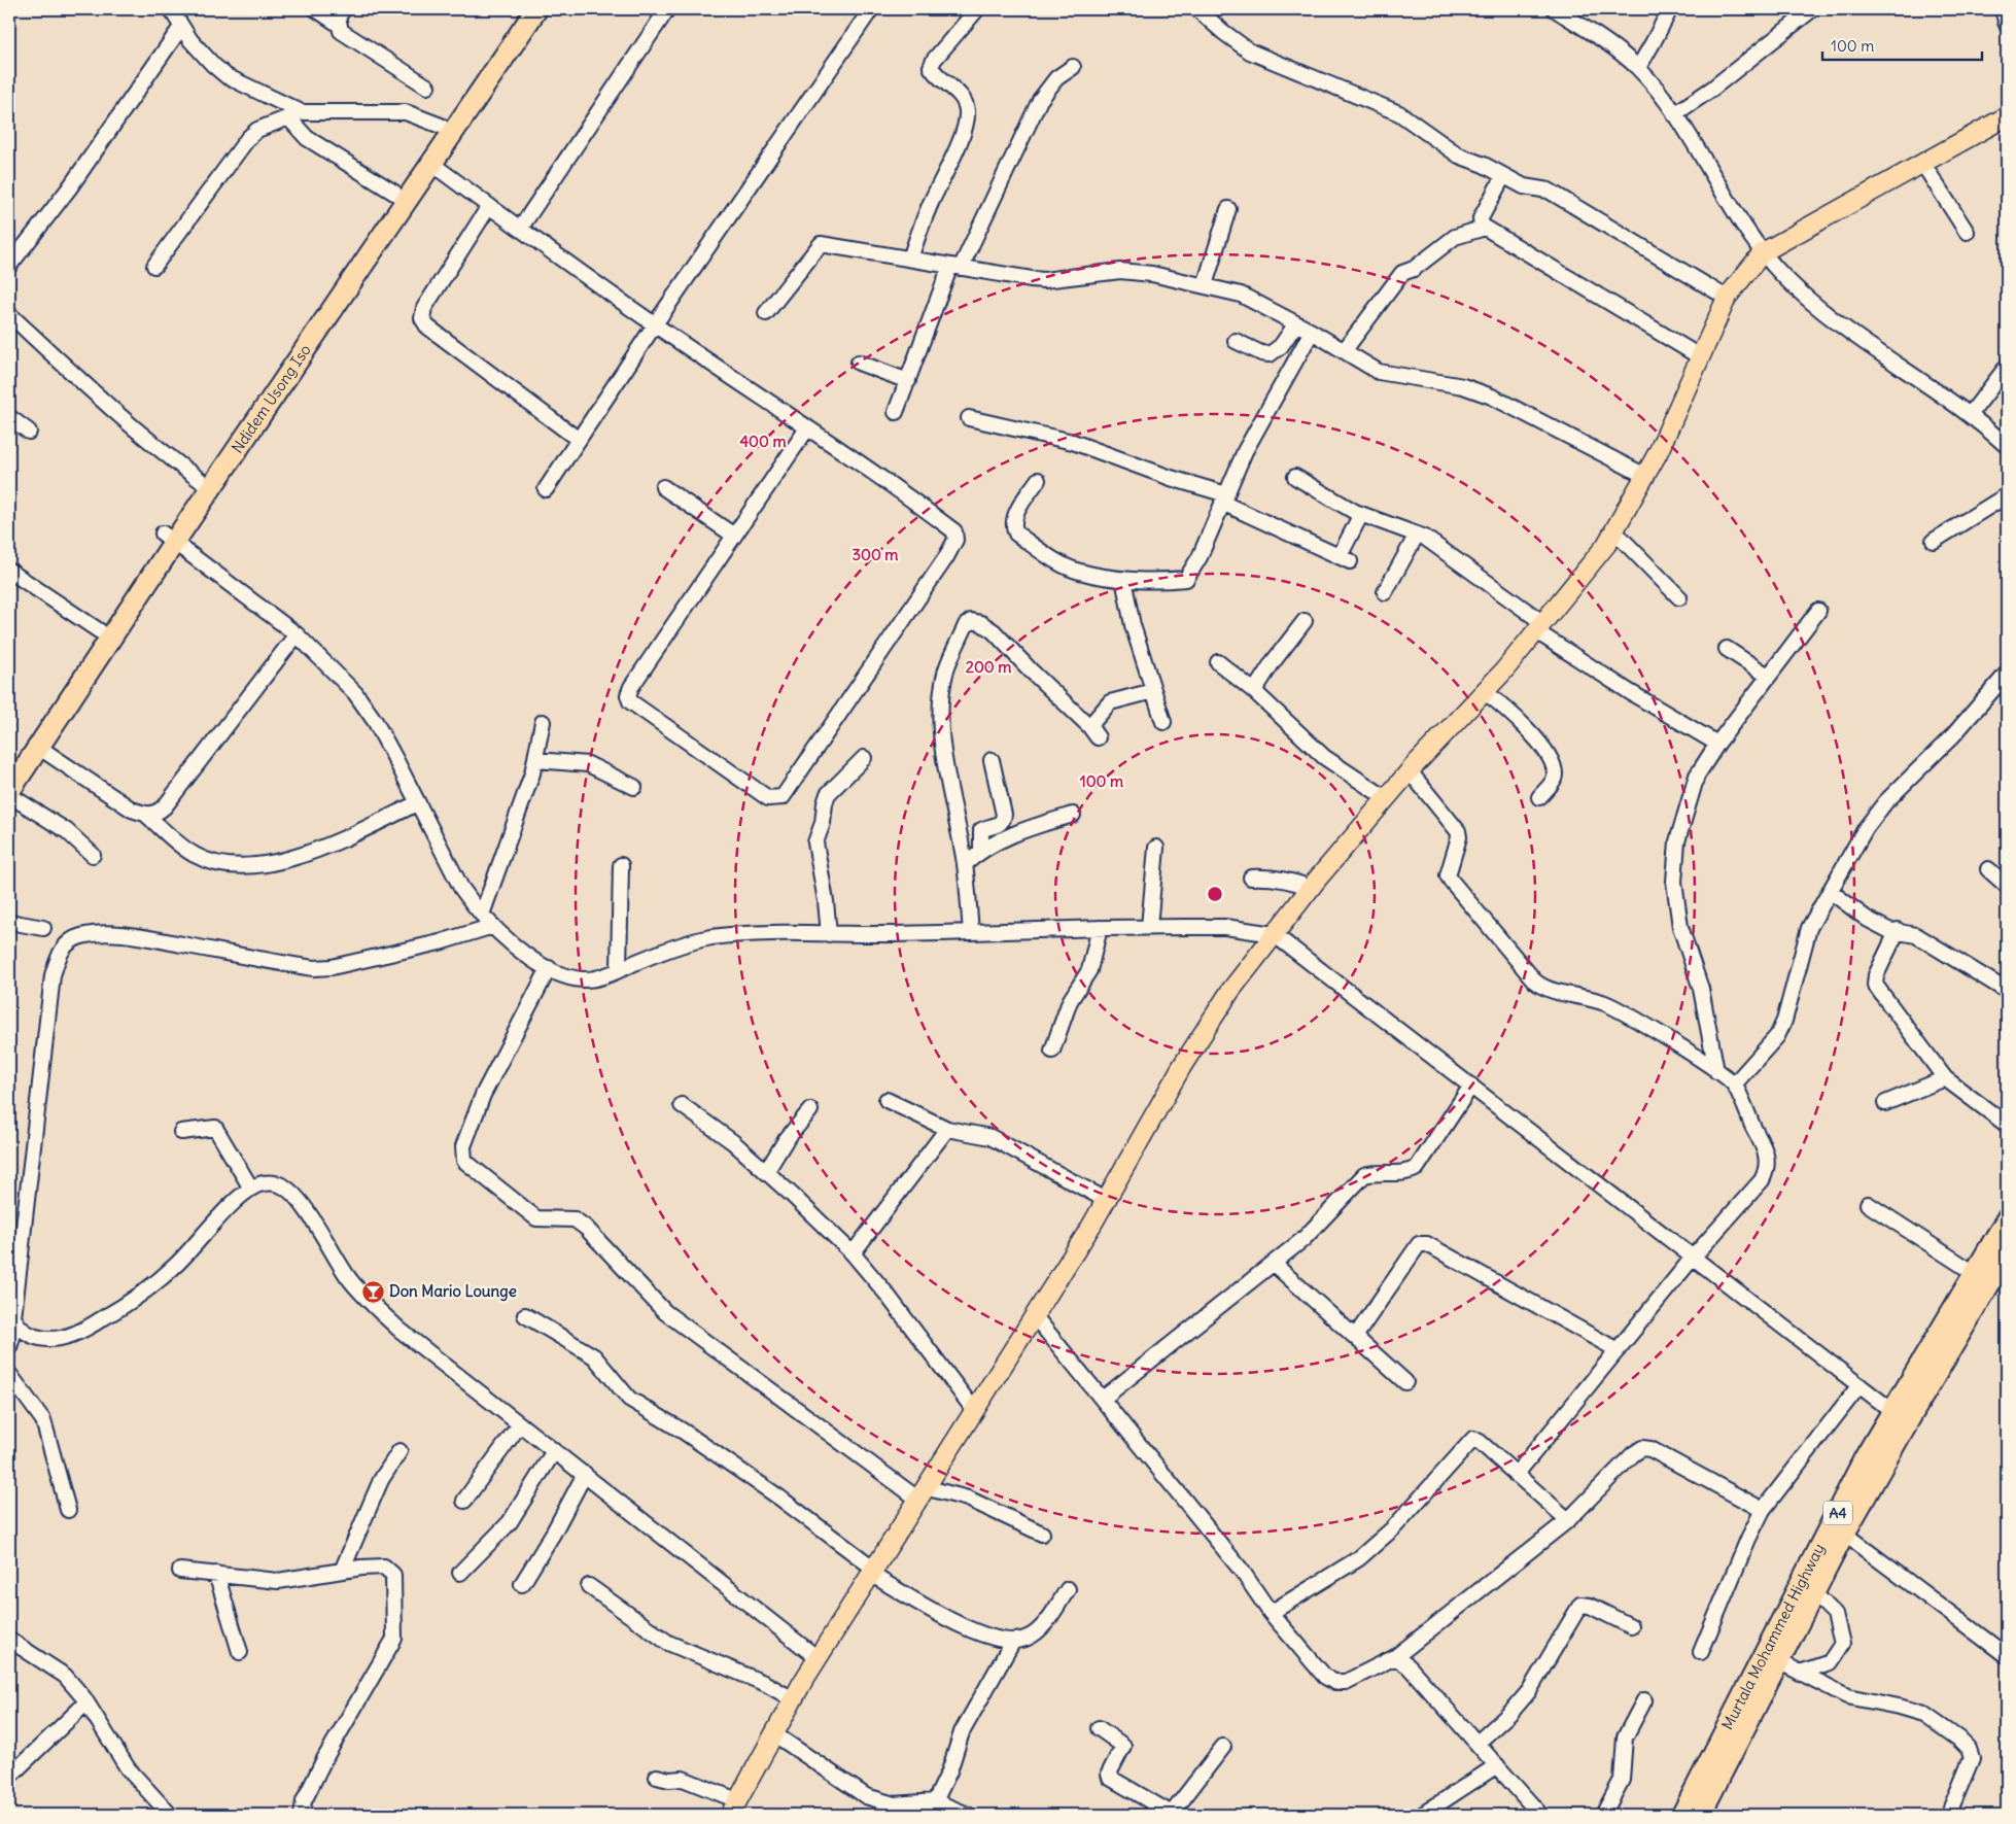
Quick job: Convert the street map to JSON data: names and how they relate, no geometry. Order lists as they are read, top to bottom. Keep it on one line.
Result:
{"streets":{"highway":["Ndidem Usong Iso","A4","Murtala Mohammed Highway"]},"places":{"bar":["Don Mario Lounge"]},"scale_bar":"100 m","rings":["400 m","300 m","200 m","100 m"]}
